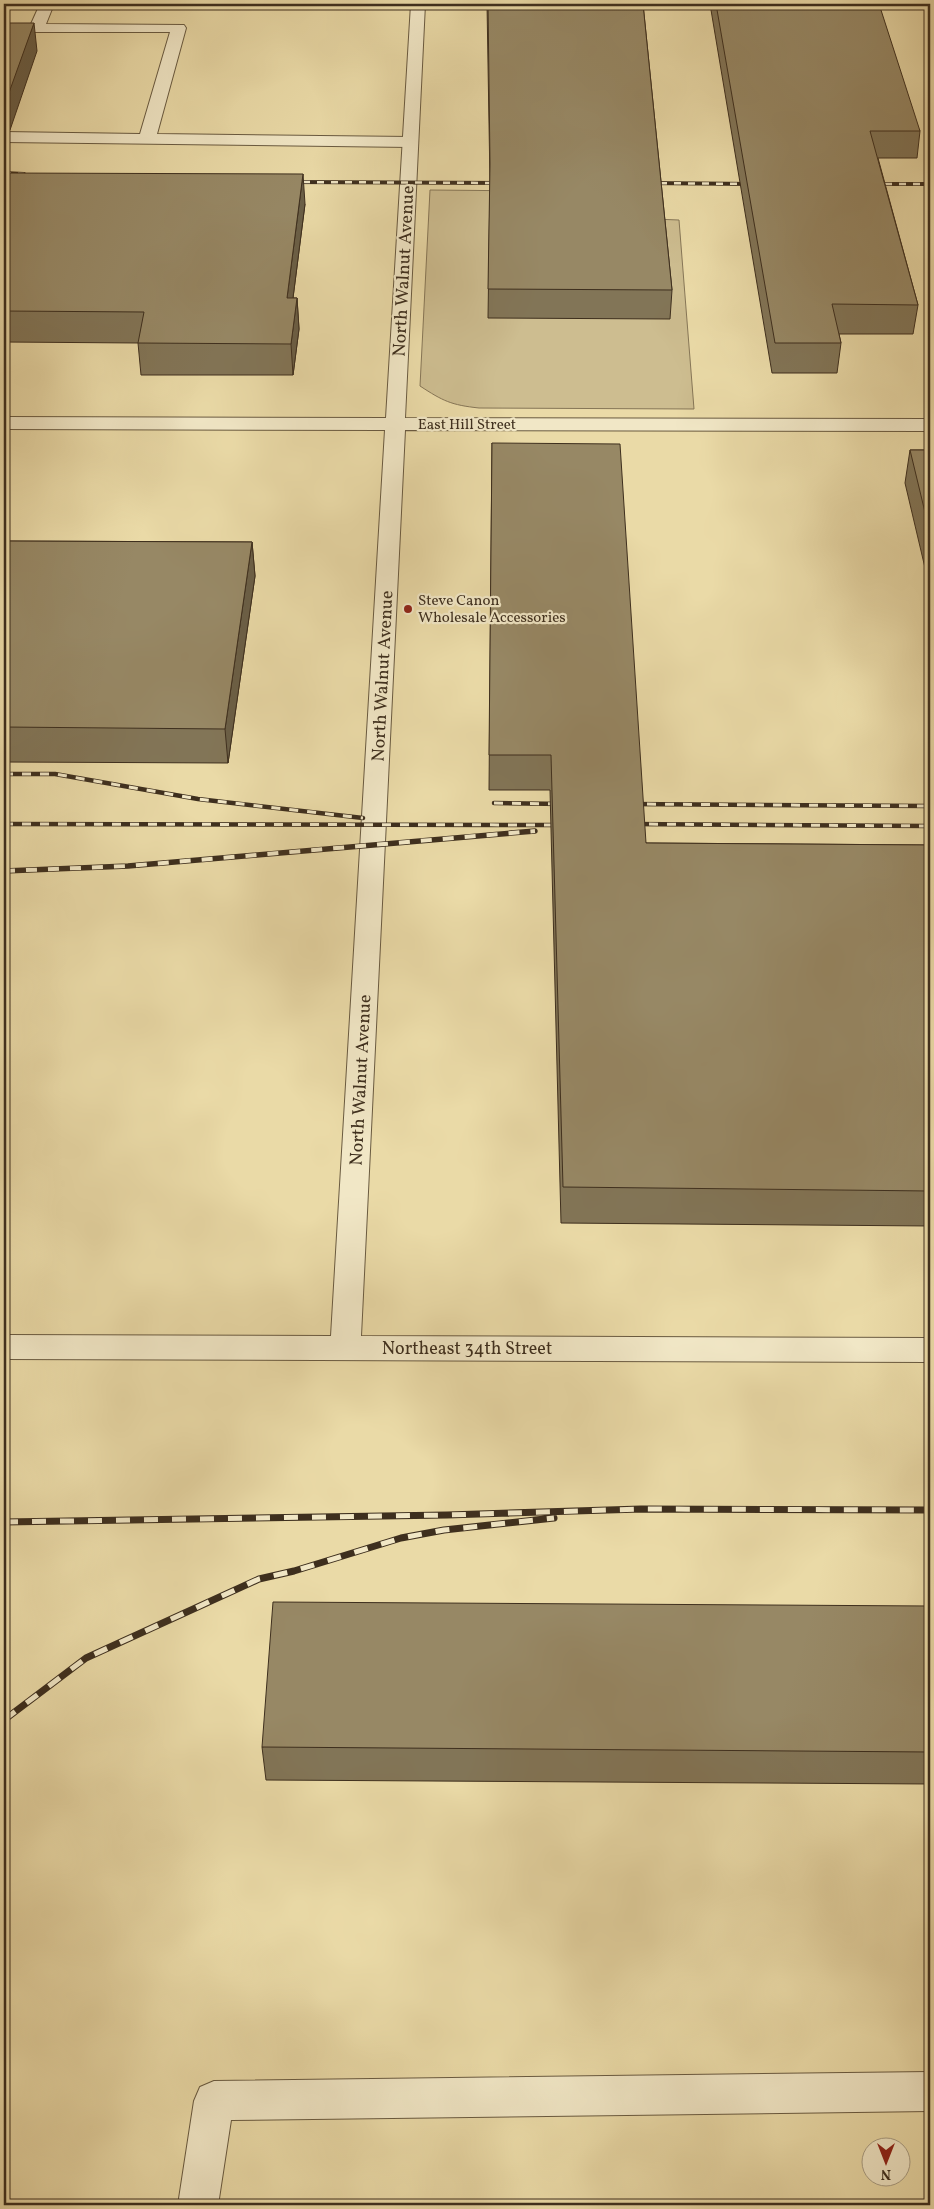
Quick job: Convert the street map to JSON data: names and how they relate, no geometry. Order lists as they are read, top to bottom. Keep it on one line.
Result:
{"streets":{"street":["North Walnut Avenue","East Hill Street","Northeast 34th Street"]},"crossings":[["North Walnut Avenue","East Hill Street"],["North Walnut Avenue","Northeast 34th Street"]],"places":["Steve Canon Wholesale Accessories"],"north":"bottom"}
